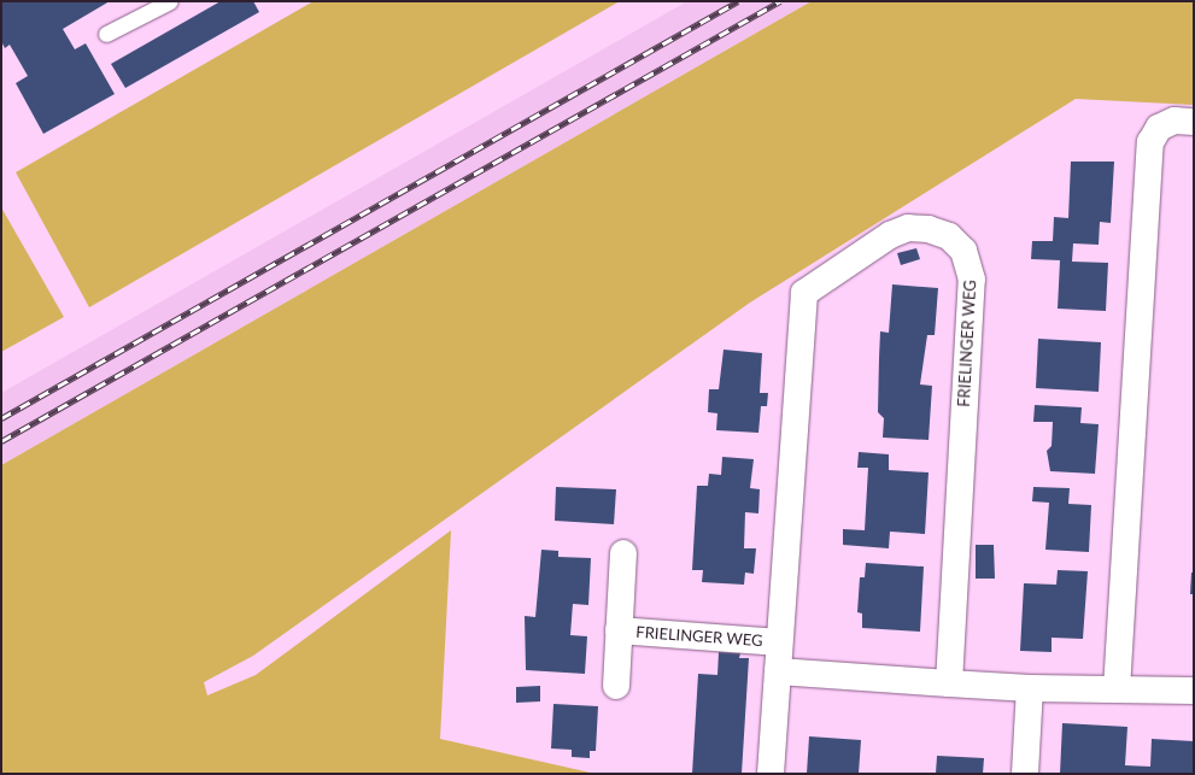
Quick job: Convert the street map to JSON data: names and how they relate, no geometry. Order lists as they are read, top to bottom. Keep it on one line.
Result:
{"streets":{"street":["FRIELINGER WEG"]}}
